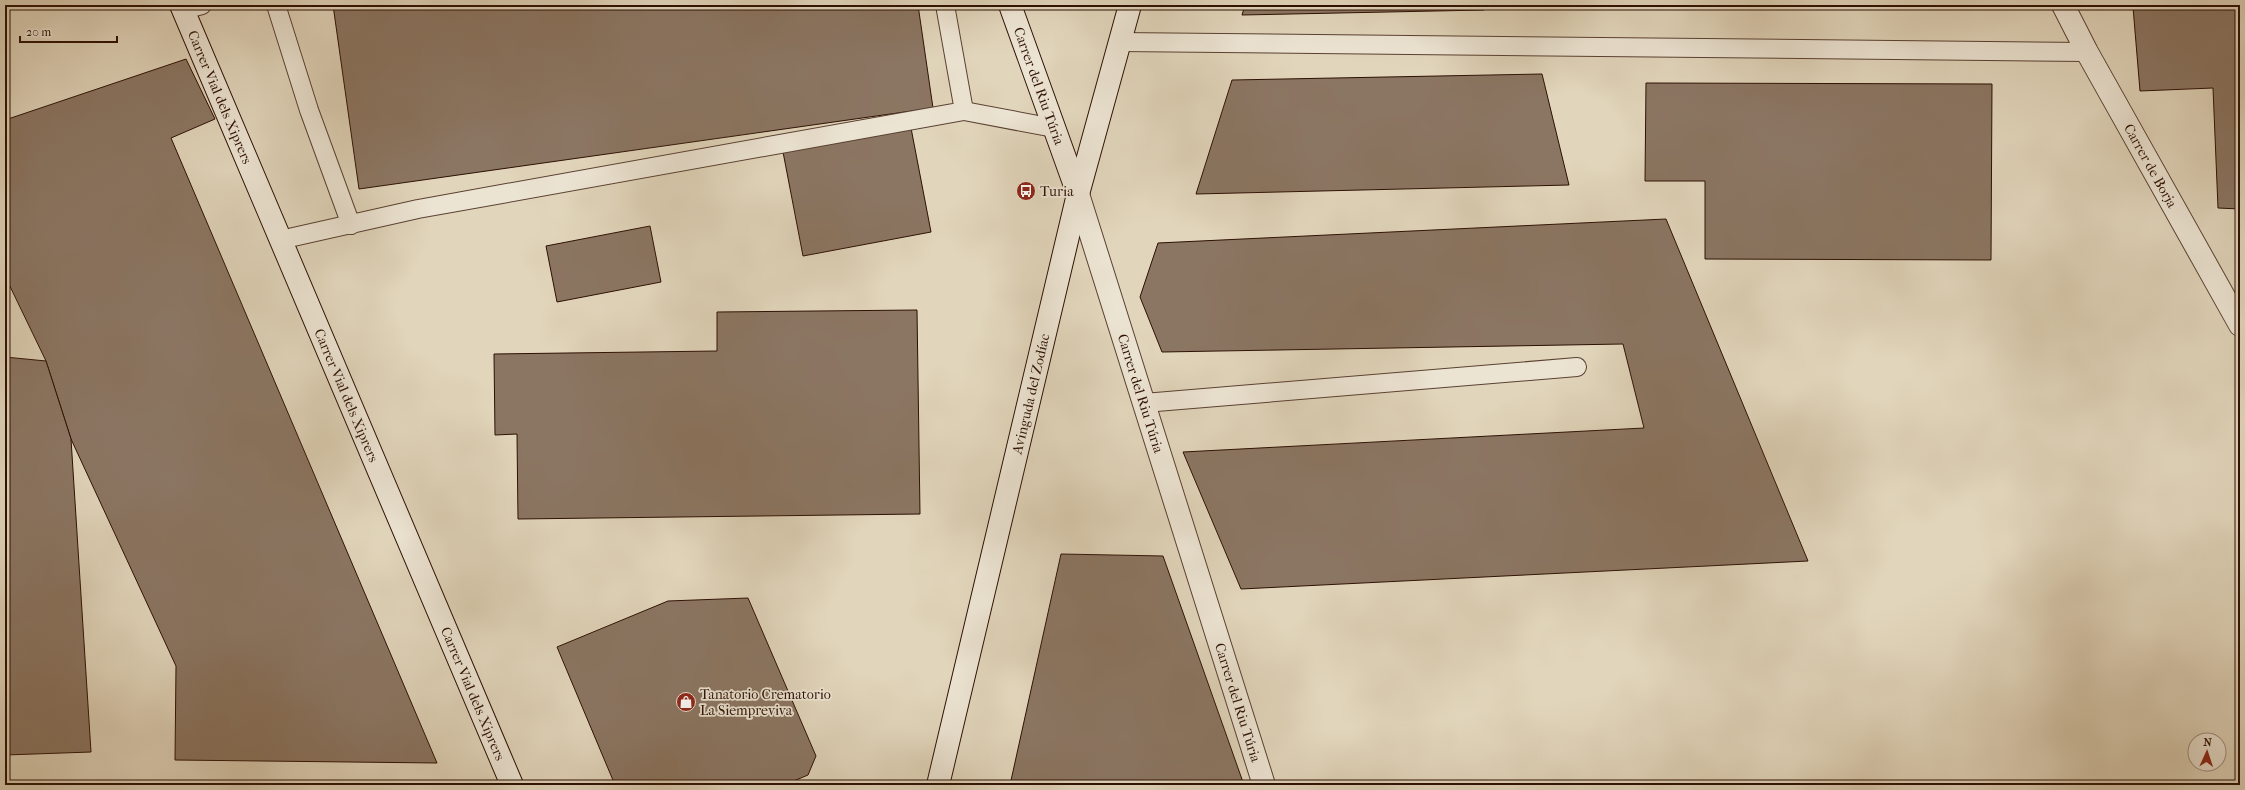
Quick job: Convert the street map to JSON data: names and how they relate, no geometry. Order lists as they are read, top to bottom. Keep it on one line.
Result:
{"streets":{"street":["Carrer del Riu Túria","Carrer Vial dels Xiprers","Carrer de Borja","Avinguda del Zodíac"]},"crossings":[["Carrer del Riu Túria","Avinguda del Zodíac"]],"places":{"bus stop":["Turia"],"shop":["Tanatorio Crematorio La Siempreviva"]},"scale_bar":"20 m","north":"top"}
